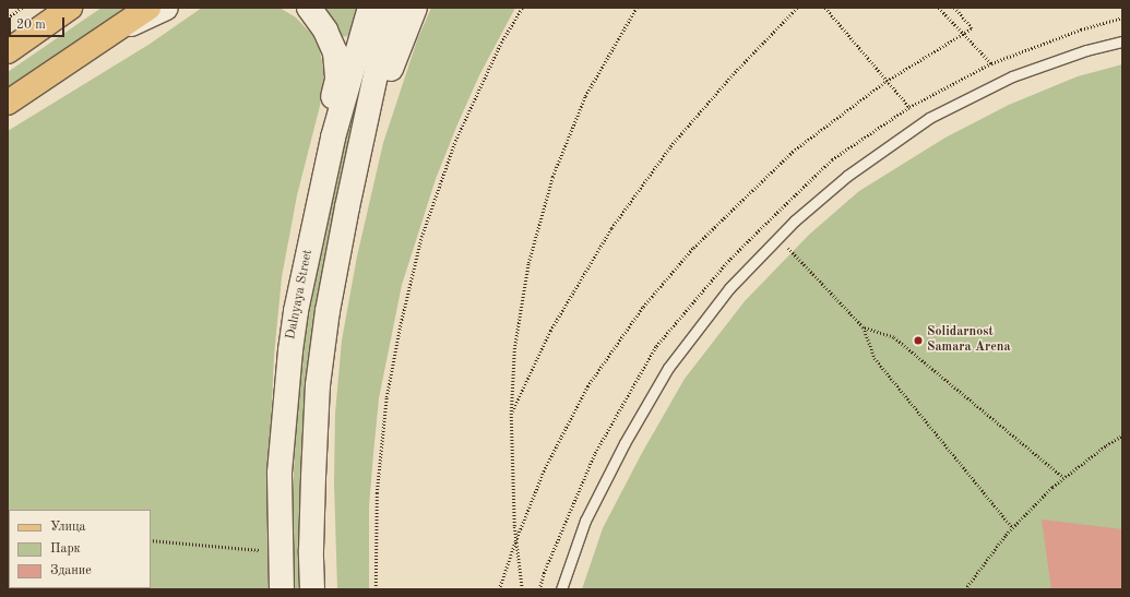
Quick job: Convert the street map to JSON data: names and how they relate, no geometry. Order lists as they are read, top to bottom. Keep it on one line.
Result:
{"streets":{"main road":["Dalnyaya Street"]},"places":["Solidarnost Samara Arena"],"legend":["Улица","Парк","Здание"],"scale_bar":"20 m"}
